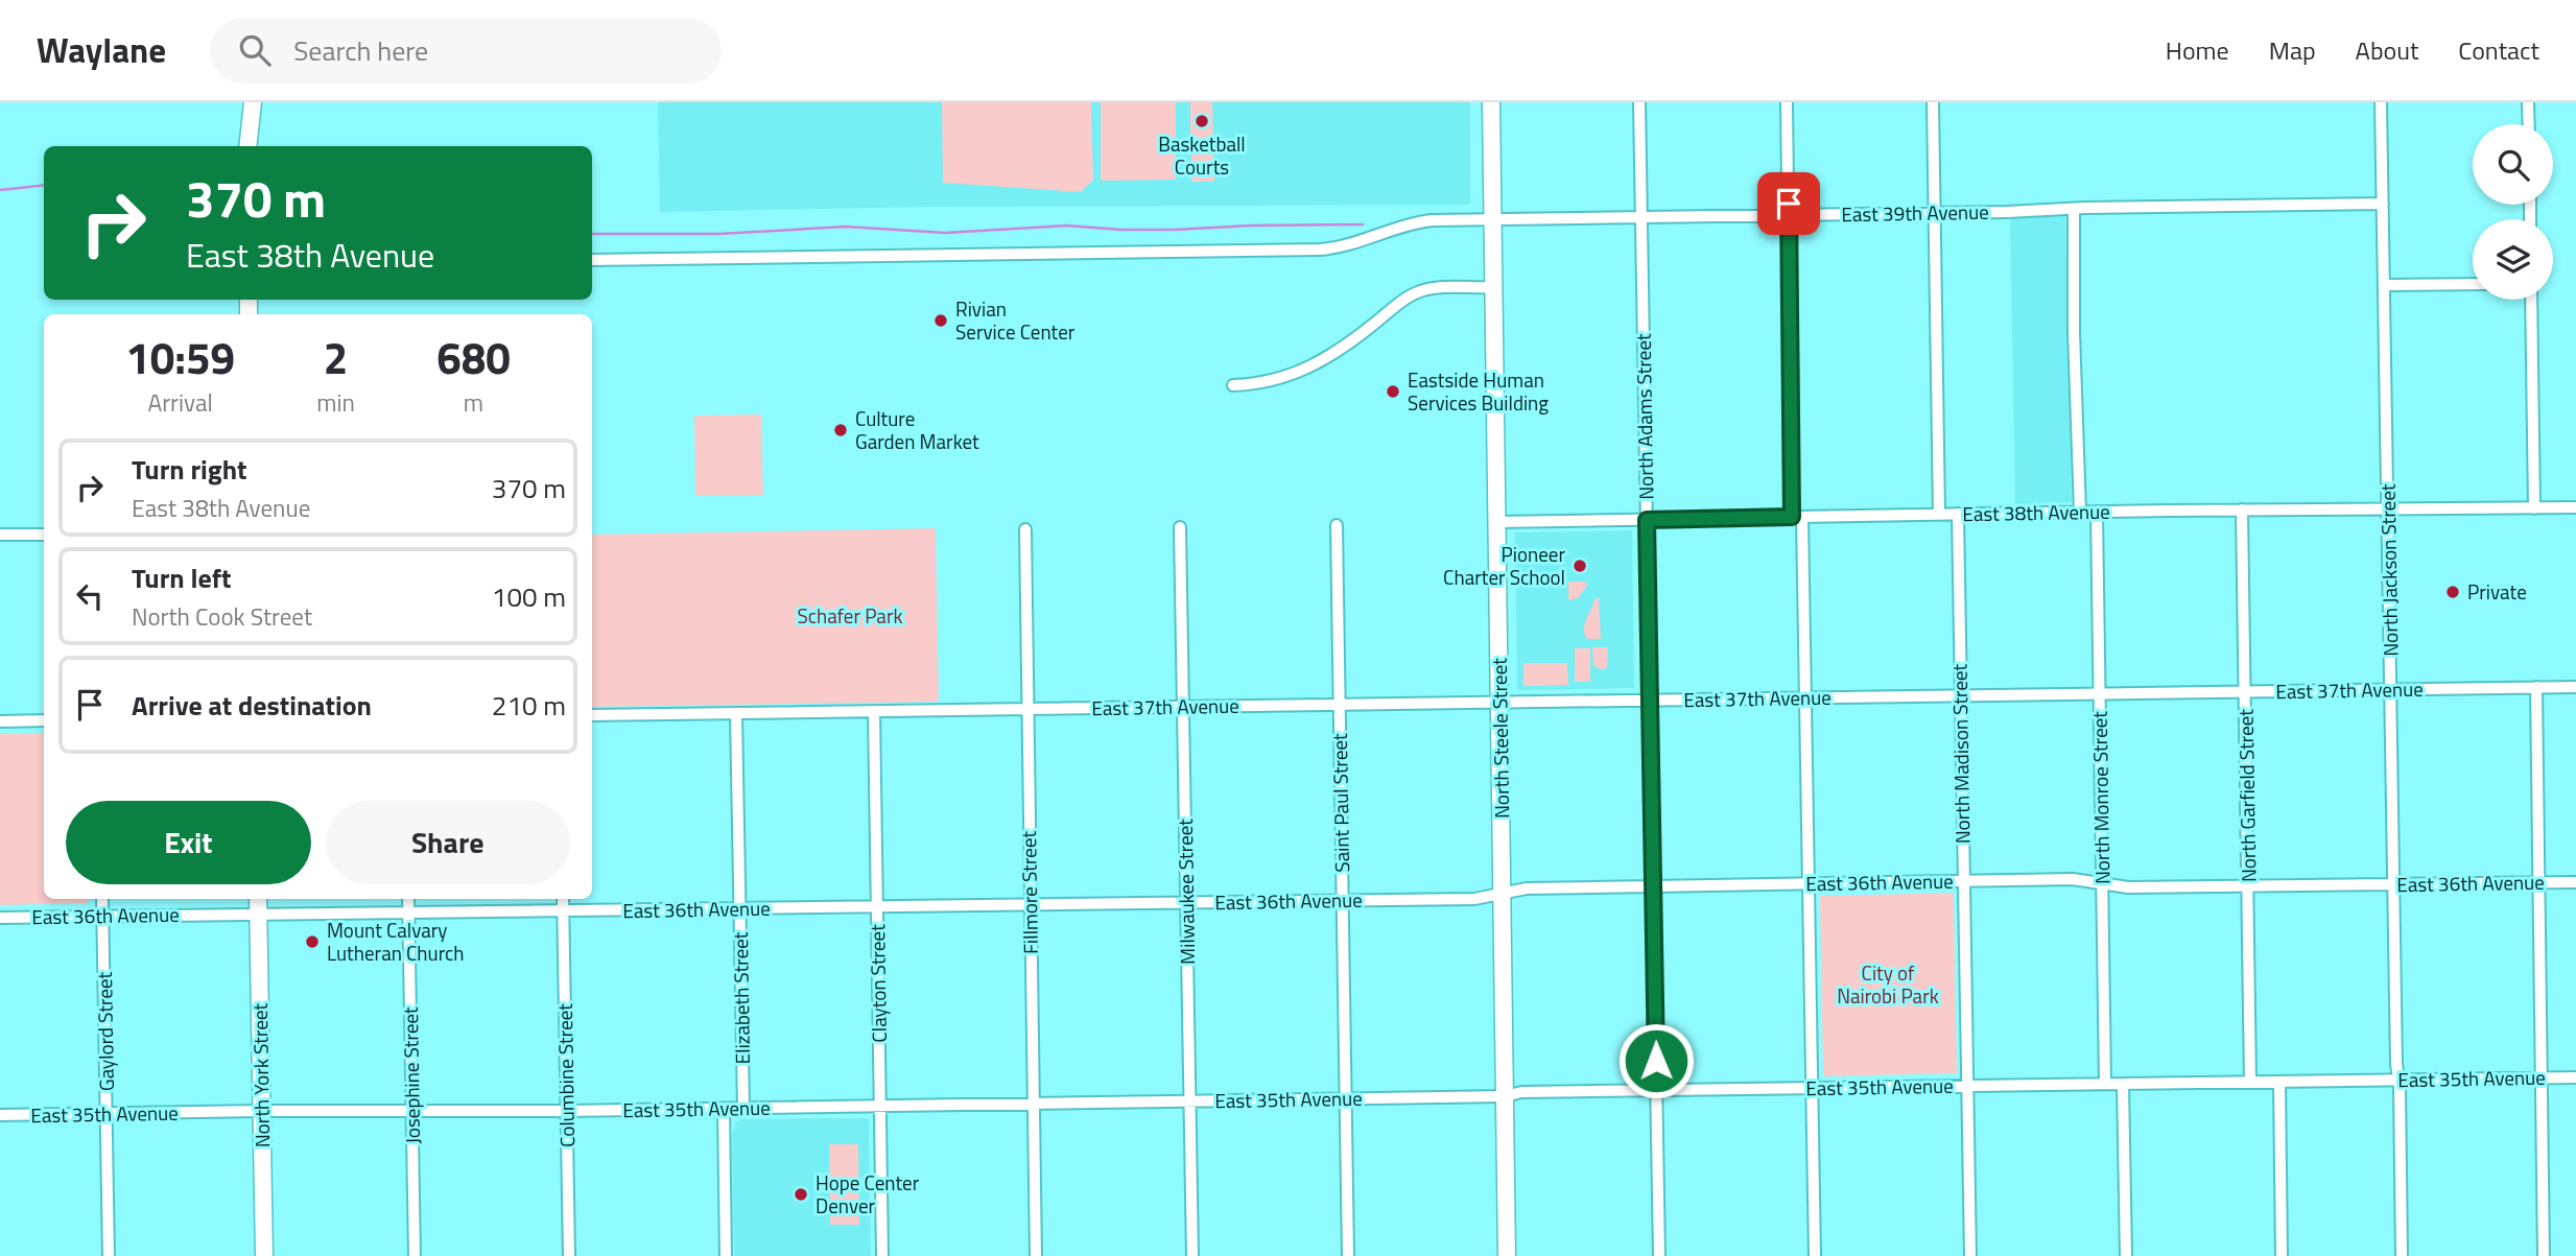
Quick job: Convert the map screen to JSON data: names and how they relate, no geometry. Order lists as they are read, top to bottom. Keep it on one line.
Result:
{"streets":{"street":["East 39th Avenue","North Adams Street","East 38th Avenue","North Jackson Street","East 37th Avenue","North Steele Street","North Madison Street","North Garfield Street","North Monroe Street","Saint Paul Street","East 36th Avenue","Milwaukee Street","Fillmore Street","Clayton Street","Elizabeth Street","Gaylord Street","North York Street","Josephine Street","Columbine Street","East 35th Avenue"]},"crossings":[["East 39th Avenue","North Adams Street"],["East 39th Avenue","North Jackson Street"],["East 39th Avenue","North Steele Street"],["North Adams Street","East 38th Avenue"],["North Adams Street","East 37th Avenue"],["North Adams Street","East 36th Avenue"],["North Adams Street","East 35th Avenue"],["East 38th Avenue","North Jackson Street"],["East 38th Avenue","North Steele Street"],["East 38th Avenue","North Madison Street"],["East 38th Avenue","North Garfield Street"],["East 38th Avenue","North Monroe Street"],["North Jackson Street","East 37th Avenue"],["North Jackson Street","East 36th Avenue"],["North Jackson Street","East 35th Avenue"],["East 37th Avenue","North Steele Street"],["East 37th Avenue","North Madison Street"],["East 37th Avenue","North Garfield Street"],["East 37th Avenue","North Monroe Street"],["East 37th Avenue","Saint Paul Street"],["East 37th Avenue","Milwaukee Street"],["East 37th Avenue","Fillmore Street"],["East 37th Avenue","Clayton Street"],["East 37th Avenue","Elizabeth Street"],["North Steele Street","East 36th Avenue"],["North Steele Street","East 35th Avenue"],["North Madison Street","East 36th Avenue"],["North Madison Street","East 35th Avenue"],["North Garfield Street","East 36th Avenue"],["North Garfield Street","East 35th Avenue"],["North Monroe Street","East 36th Avenue"],["North Monroe Street","East 35th Avenue"],["Saint Paul Street","East 36th Avenue"],["Saint Paul Street","East 35th Avenue"],["East 36th Avenue","Milwaukee Street"],["East 36th Avenue","Fillmore Street"],["East 36th Avenue","Clayton Street"],["East 36th Avenue","Elizabeth Street"],["East 36th Avenue","Gaylord Street"],["East 36th Avenue","North York Street"],["East 36th Avenue","Josephine Street"],["East 36th Avenue","Columbine Street"],["Milwaukee Street","East 35th Avenue"],["Fillmore Street","East 35th Avenue"],["Clayton Street","East 35th Avenue"],["Elizabeth Street","East 35th Avenue"],["Gaylord Street","East 35th Avenue"],["North York Street","East 35th Avenue"],["Josephine Street","East 35th Avenue"],["Columbine Street","East 35th Avenue"]],"parks":["Schafer Park","City of Nairobi Park"],"places":["Basketball Courts","Rivian Service Center","Eastside Human Services Building","Culture Garden Market","Pioneer Charter School","Private","Mount Calvary Lutheran Church","Hope Center Denver"],"page":{"header":"Waylane","search":"Search here","nav":["Home","Map","About","Contact"],"turn":["370 m","East 38th Avenue"],"eta":["10:59","Arrival","2","min","680","m"],"list":[{"name":"Turn right","note":"East 38th Avenue","value":"370 m"},{"name":"Turn left","note":"North Cook Street","value":"100 m"},{"name":"Arrive at destination","value":"210 m"}],"buttons":["Exit","Share"]}}
